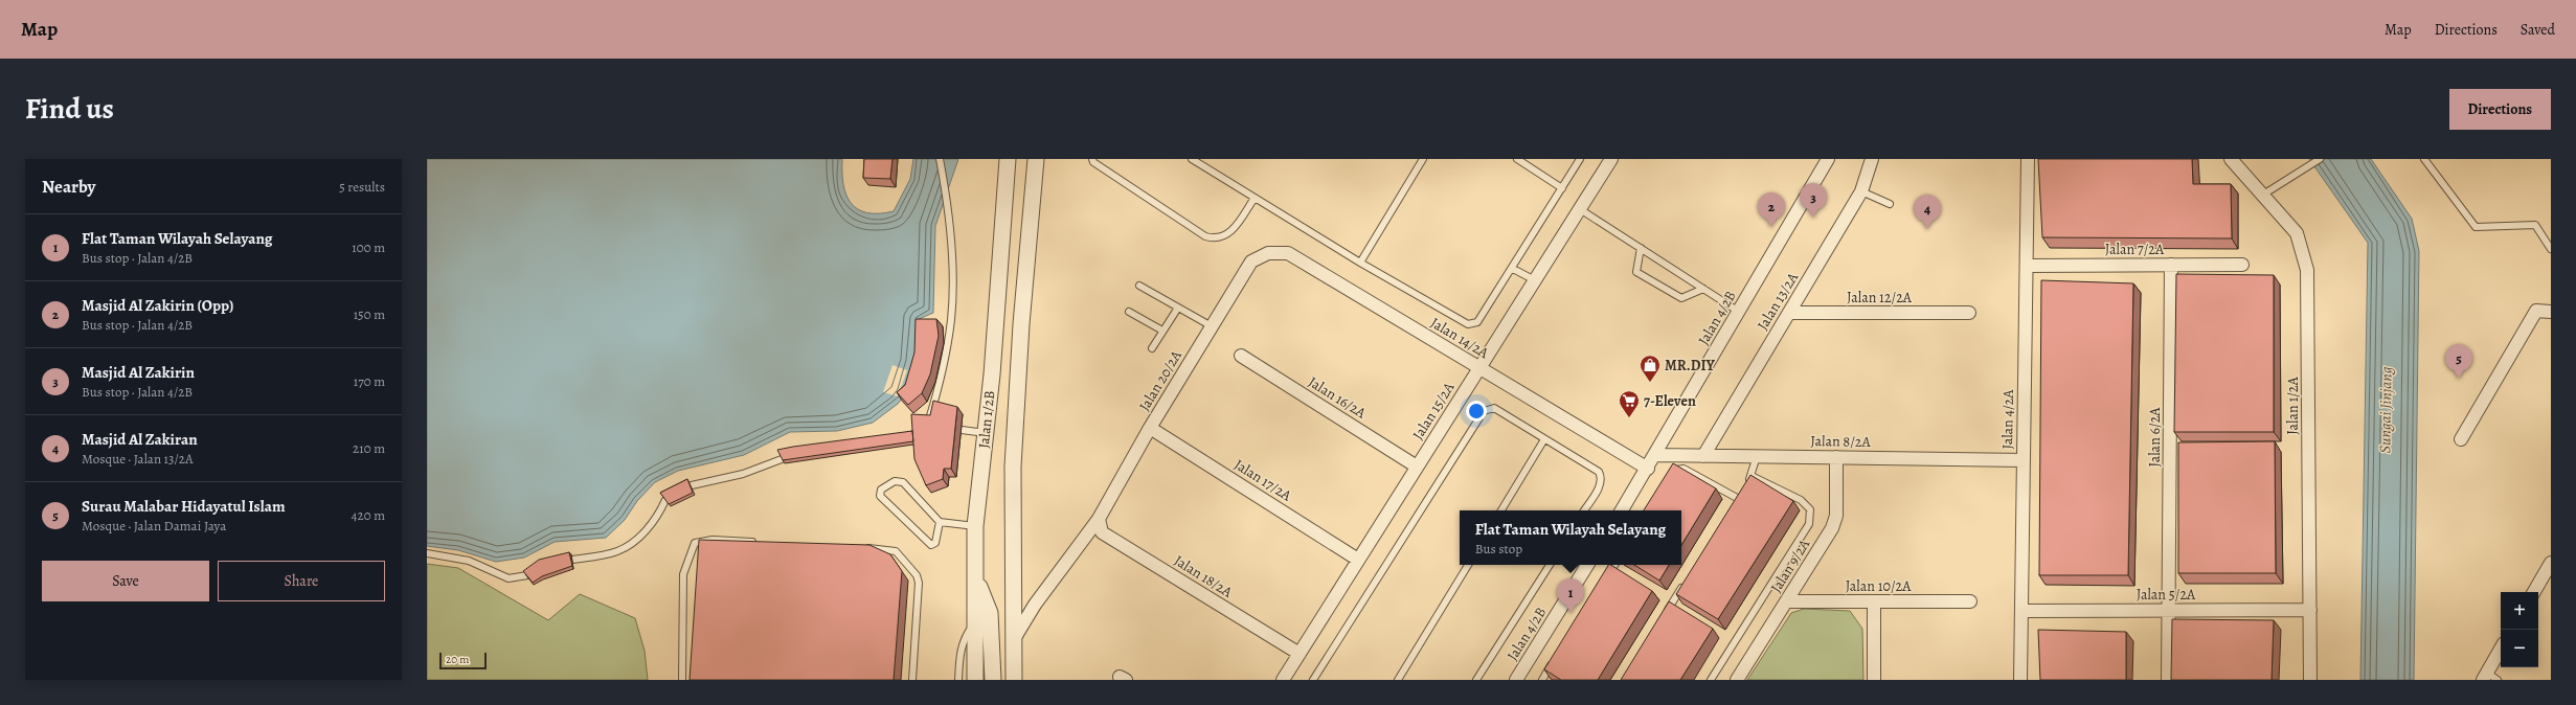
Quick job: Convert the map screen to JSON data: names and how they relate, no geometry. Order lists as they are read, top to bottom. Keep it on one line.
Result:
{"streets":{"street":["Jalan 7/2A","Jalan 12/2A","Jalan 13/2A","Jalan 4/2B","Jalan 14/2A","Jalan 20/2A","Jalan 16/2A","Jalan 1/2A","Jalan 15/2A","Jalan 1/2B","Jalan 4/2A","Jalan 6/2A","Jalan 8/2A","Jalan 17/2A","Jalan 9/2A","Jalan 18/2A","Jalan 10/2A","Jalan 5/2A"]},"crossings":[["Jalan 7/2A","Jalan 4/2A"],["Jalan 7/2A","Jalan 6/2A"],["Jalan 12/2A","Jalan 13/2A"],["Jalan 13/2A","Jalan 8/2A"],["Jalan 4/2B","Jalan 14/2A"],["Jalan 4/2B","Jalan 8/2A"],["Jalan 14/2A","Jalan 20/2A"],["Jalan 14/2A","Jalan 15/2A"],["Jalan 20/2A","Jalan 1/2B"],["Jalan 20/2A","Jalan 17/2A"],["Jalan 20/2A","Jalan 18/2A"],["Jalan 16/2A","Jalan 15/2A"],["Jalan 1/2A","Jalan 5/2A"],["Jalan 15/2A","Jalan 17/2A"],["Jalan 15/2A","Jalan 18/2A"],["Jalan 4/2A","Jalan 8/2A"],["Jalan 4/2A","Jalan 5/2A"],["Jalan 6/2A","Jalan 5/2A"],["Jalan 8/2A","Jalan 9/2A"],["Jalan 9/2A","Jalan 10/2A"]],"water":["Sungai Jinjang"],"places":{"shop":["MR.DIY"],"supermarket":["7-Eleven"]},"scale_bar":"20 m","page":{"header":"Map","nav":["Map","Directions","Saved"],"title":"Find us","buttons":["Directions",["Save","Share"]],"heading":["Nearby","5 results"],"pins":["3","2","4","5","1"],"list":[{"mark":"1","name":"Flat Taman Wilayah Selayang","note":"Bus stop · Jalan 4/2B","value":"100 m"},{"mark":"2","name":"Masjid Al Zakirin (Opp)","note":"Bus stop · Jalan 4/2B","value":"150 m"},{"mark":"3","name":"Masjid Al Zakirin","note":"Bus stop · Jalan 4/2B","value":"170 m"},{"mark":"4","name":"Masjid Al Zakiran","note":"Mosque · Jalan 13/2A","value":"210 m"},{"mark":"5","name":"Surau Malabar Hidayatul Islam","note":"Mosque · Jalan Damai Jaya","value":"420 m"}],"popup":["Flat Taman Wilayah Selayang","Bus stop"],"map_buttons":["+","−"],"scale":"20 m"}}
